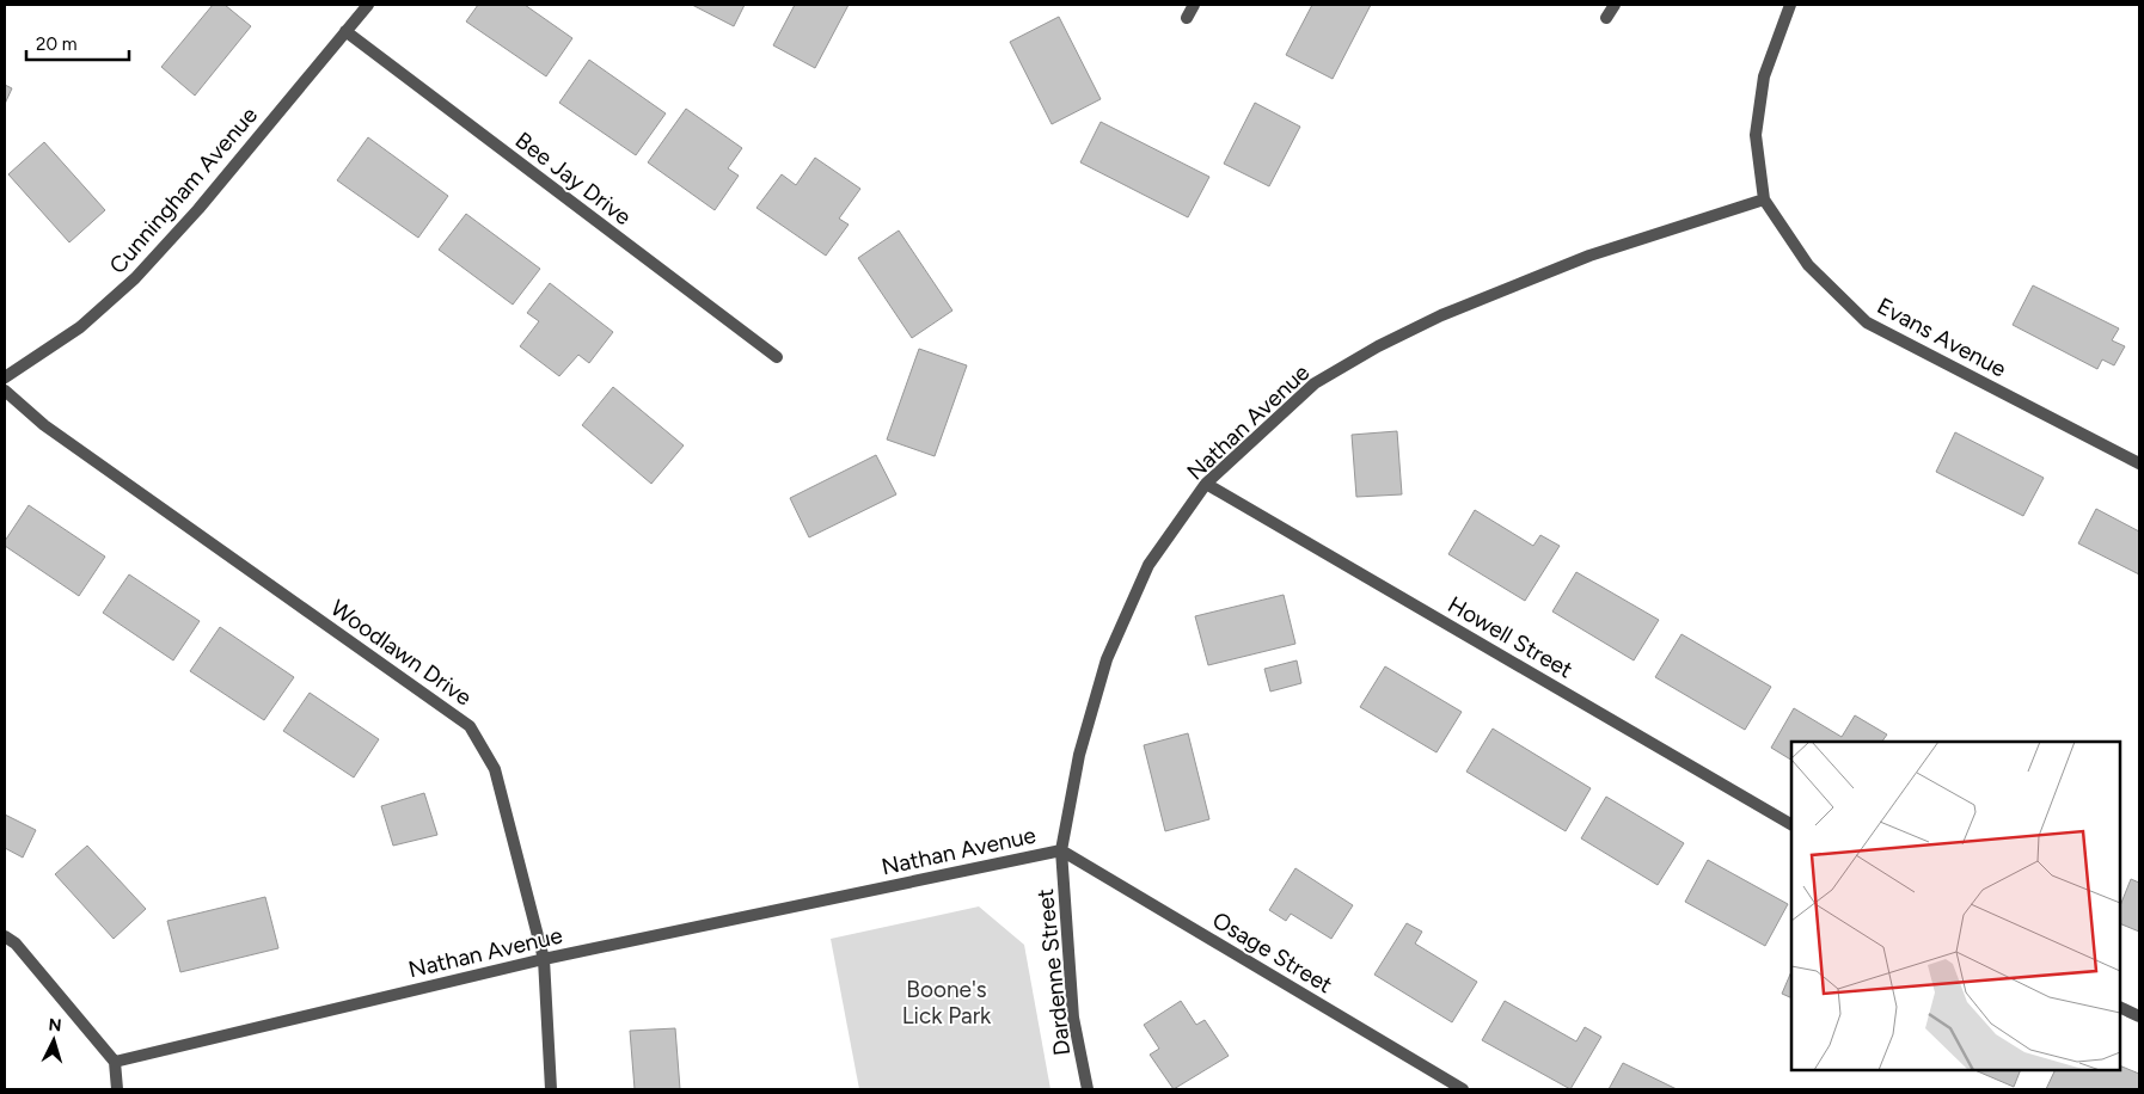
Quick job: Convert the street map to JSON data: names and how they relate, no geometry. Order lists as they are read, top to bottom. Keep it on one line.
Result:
{"streets":{"street":["Bee Jay Drive","Cunningham Avenue","Evans Avenue","Nathan Avenue","Howell Street","Woodlawn Drive","Osage Street","Dardenne Street"]},"crossings":[["Bee Jay Drive","Cunningham Avenue"],["Evans Avenue","Nathan Avenue"],["Nathan Avenue","Howell Street"],["Nathan Avenue","Woodlawn Drive"],["Nathan Avenue","Osage Street"],["Nathan Avenue","Dardenne Street"],["Osage Street","Dardenne Street"]],"parks":["Boone's Lick Park"],"scale_bar":"20 m","north":"top"}
